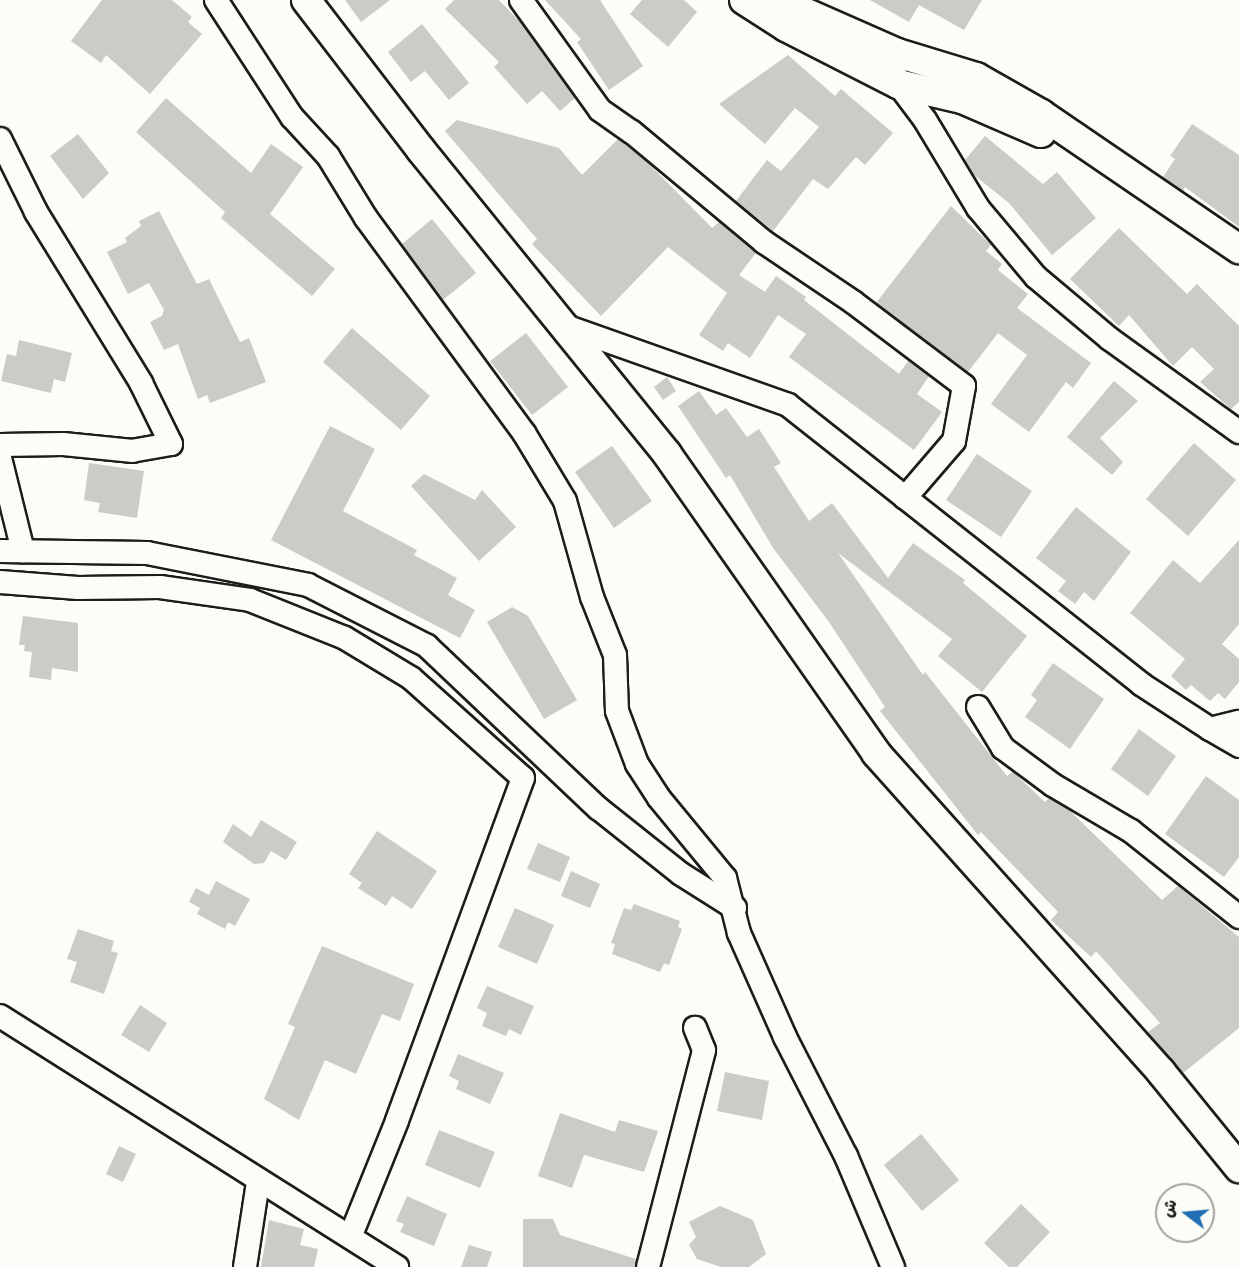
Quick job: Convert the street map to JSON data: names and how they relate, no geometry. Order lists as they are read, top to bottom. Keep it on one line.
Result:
{"north":"left"}
